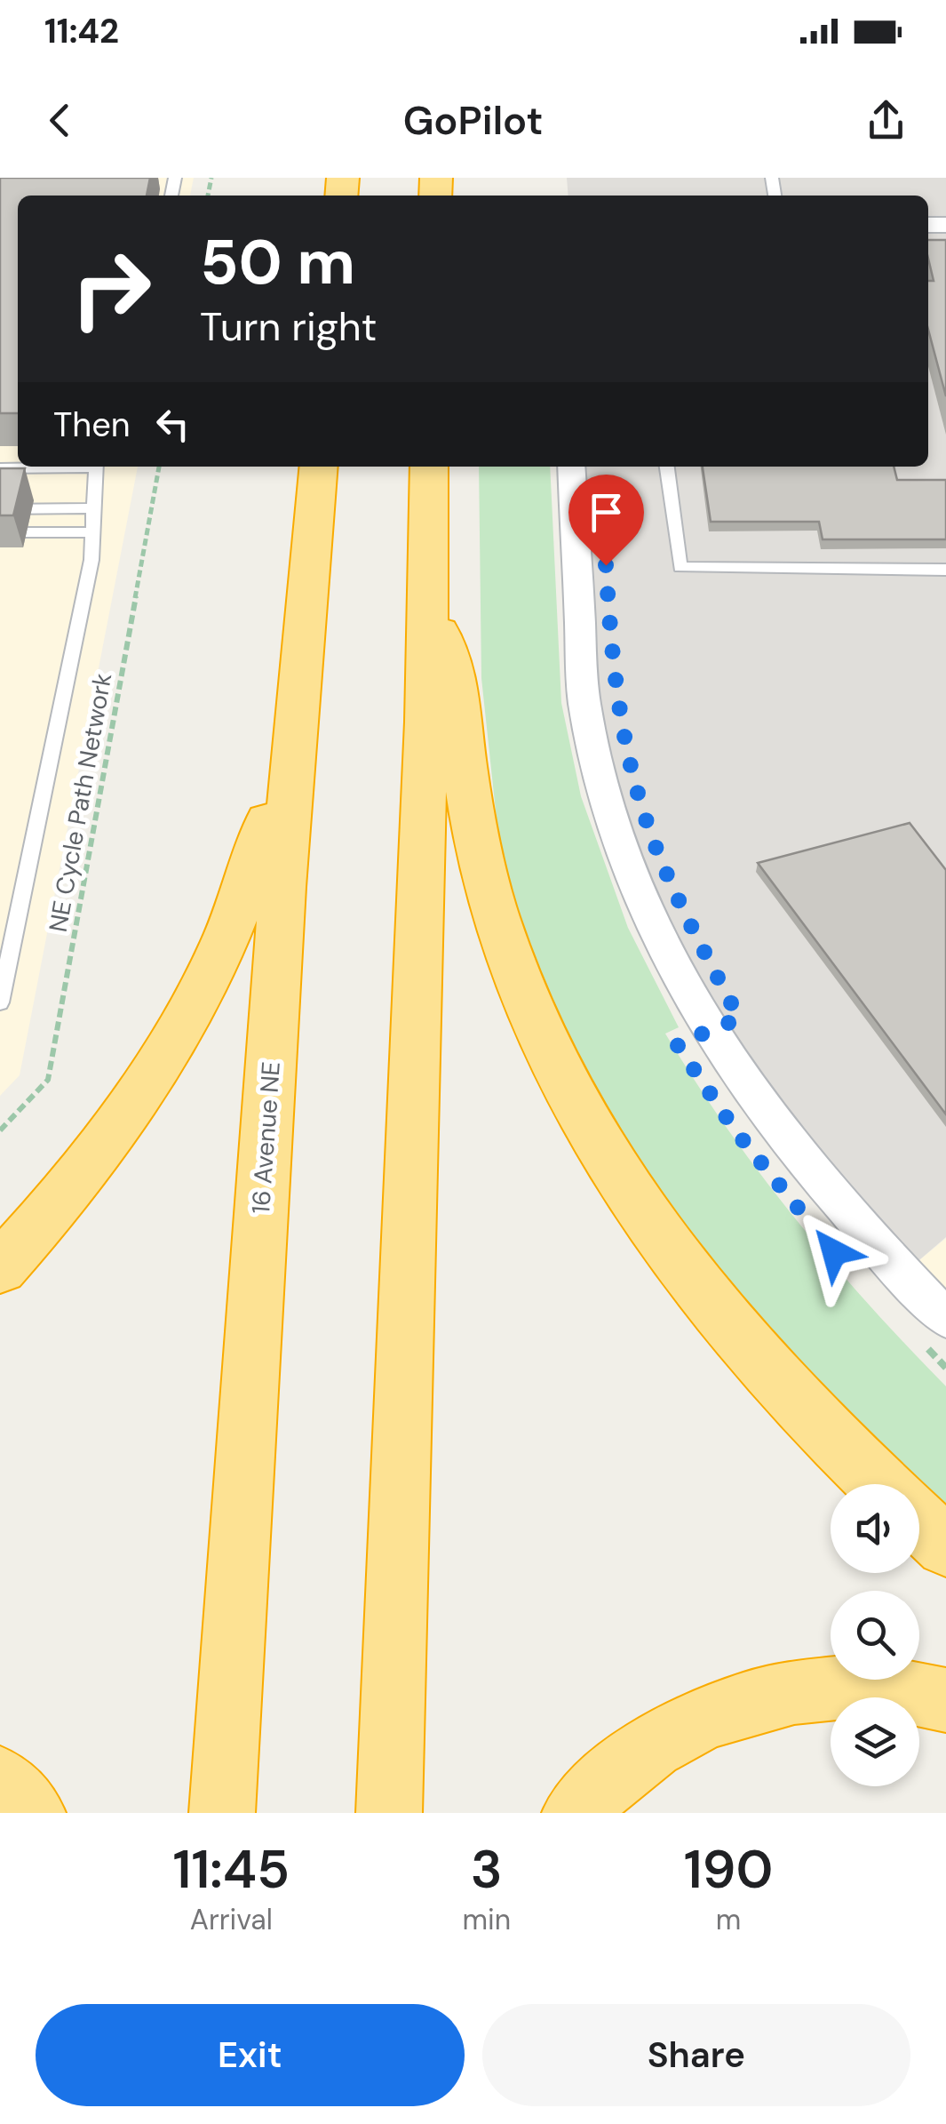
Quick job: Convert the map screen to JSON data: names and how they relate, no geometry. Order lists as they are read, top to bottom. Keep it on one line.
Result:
{"streets":{"highway":["16 Avenue NE"],"path":["NE Cycle Path Network"]},"page":{"status":"11:42","header":"GoPilot","turn":["50 m","Turn right"],"then":"Then","eta":["11:45","Arrival","3","min","190","m"],"buttons":["Exit","Share"]}}
